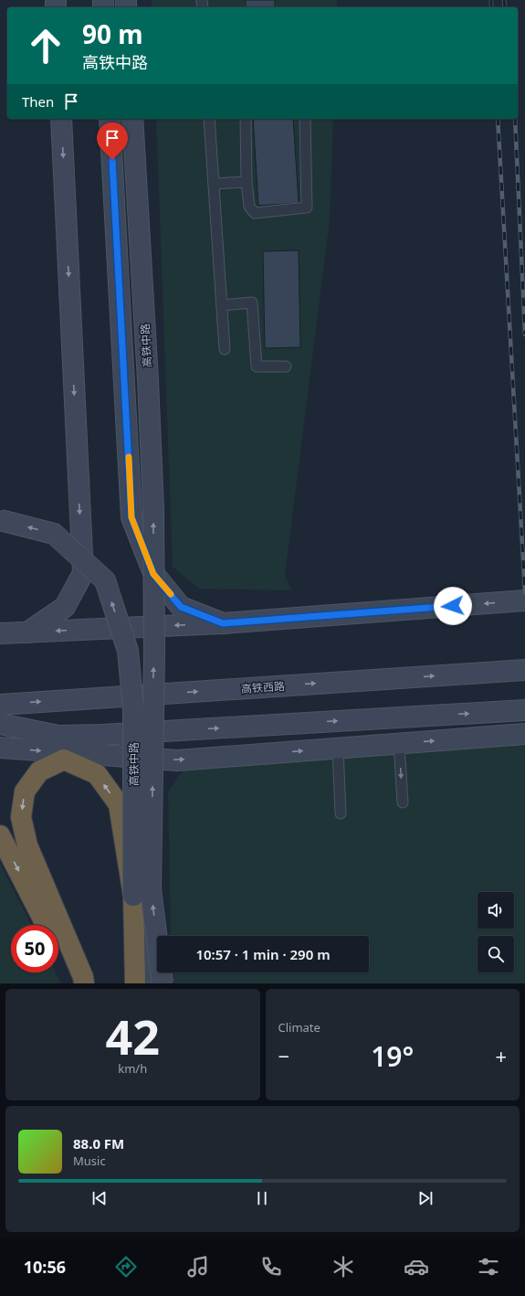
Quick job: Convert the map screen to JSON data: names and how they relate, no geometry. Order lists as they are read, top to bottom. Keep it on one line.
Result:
{"streets":{"highway":["高铁中路"],"street":["高铁西路"]},"page":{"turn":["90 m","高铁中路"],"then":"Then","limit":"50","trip":"10:57 · 1 min · 290 m","tile":[["42","km/h"],"Climate"],"heat":["−","19°","+"],"song":["88.0 FM","Music"],"tabs":"10:56"}}
